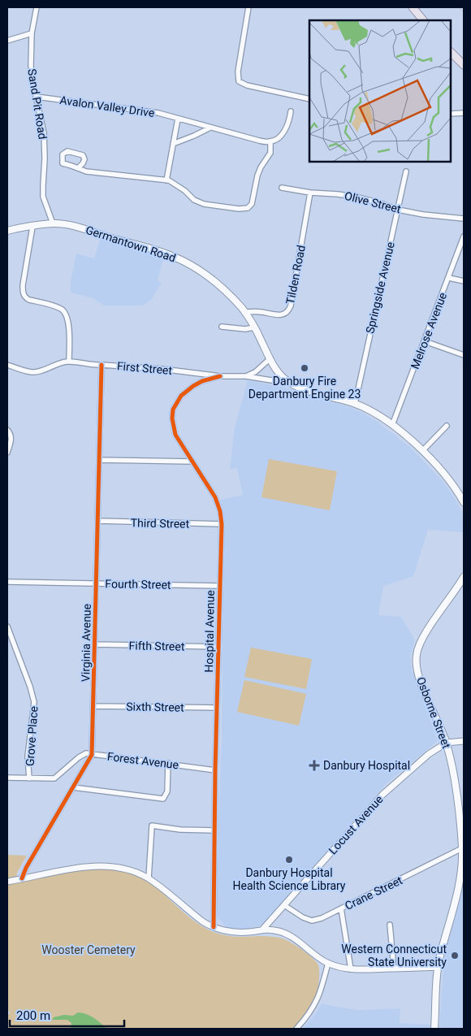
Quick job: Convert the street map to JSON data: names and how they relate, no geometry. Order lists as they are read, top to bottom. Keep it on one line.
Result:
{"streets":{"main road":["Germantown Road","Osborne Street"],"street":["Sand Pit Road","Avalon Valley Drive","Olive Street","Tilden Road","Springside Avenue","Melrose Avenue","First Street","Third Street","Fourth Street","Hospital Avenue","Virginia Avenue","Fifth Street","Sixth Street","Grove Place","Forest Avenue","Locust Avenue","Crane Street"]},"crossings":[["Sand Pit Road","Avalon Valley Drive"],["Sand Pit Road","Germantown Road"],["Olive Street","Tilden Road"],["Olive Street","Springside Avenue"],["Germantown Road","Tilden Road"],["Germantown Road","Springside Avenue"],["Germantown Road","First Street"],["First Street","Hospital Avenue"],["First Street","Virginia Avenue"],["Third Street","Hospital Avenue"],["Third Street","Virginia Avenue"],["Fourth Street","Hospital Avenue"],["Fourth Street","Virginia Avenue"],["Hospital Avenue","Fifth Street"],["Hospital Avenue","Sixth Street"],["Hospital Avenue","Forest Avenue"],["Virginia Avenue","Fifth Street"],["Virginia Avenue","Sixth Street"],["Virginia Avenue","Forest Avenue"],["Osborne Street","Locust Avenue"],["Osborne Street","Crane Street"],["Grove Place","Forest Avenue"],["Locust Avenue","Crane Street"]],"parks":["Wooster Cemetery"],"places":{"other":["Danbury Fire Department Engine 23","Danbury Hospital Health Science Library","Western Connecticut State University"],"health":["Danbury Hospital"]},"scale_bar":"200 m"}
